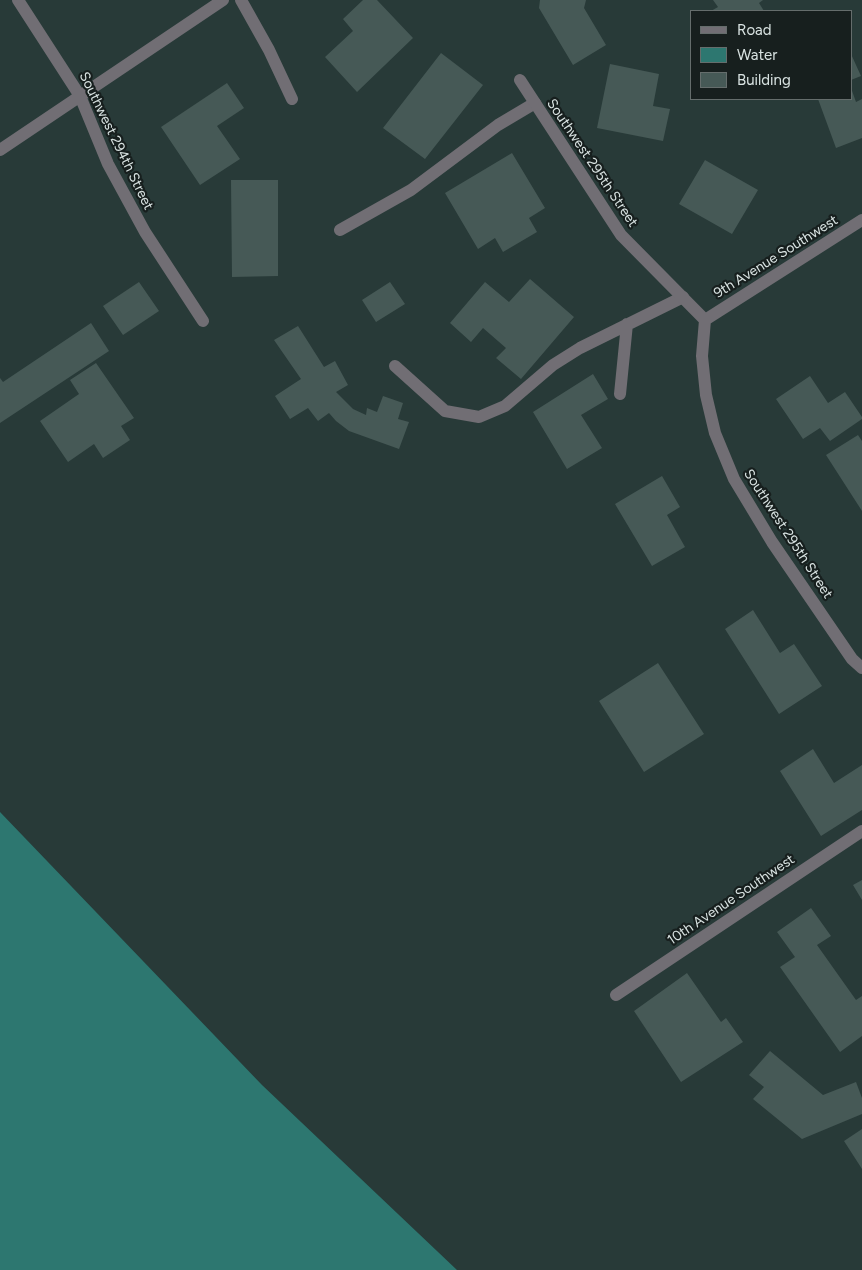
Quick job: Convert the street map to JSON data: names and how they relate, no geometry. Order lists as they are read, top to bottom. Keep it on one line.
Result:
{"streets":{"street":["Southwest 294th Street","Southwest 295th Street","9th Avenue Southwest","10th Avenue Southwest"]},"crossings":[["Southwest 295th Street","9th Avenue Southwest"]],"legend":["Road","Water","Building"]}
